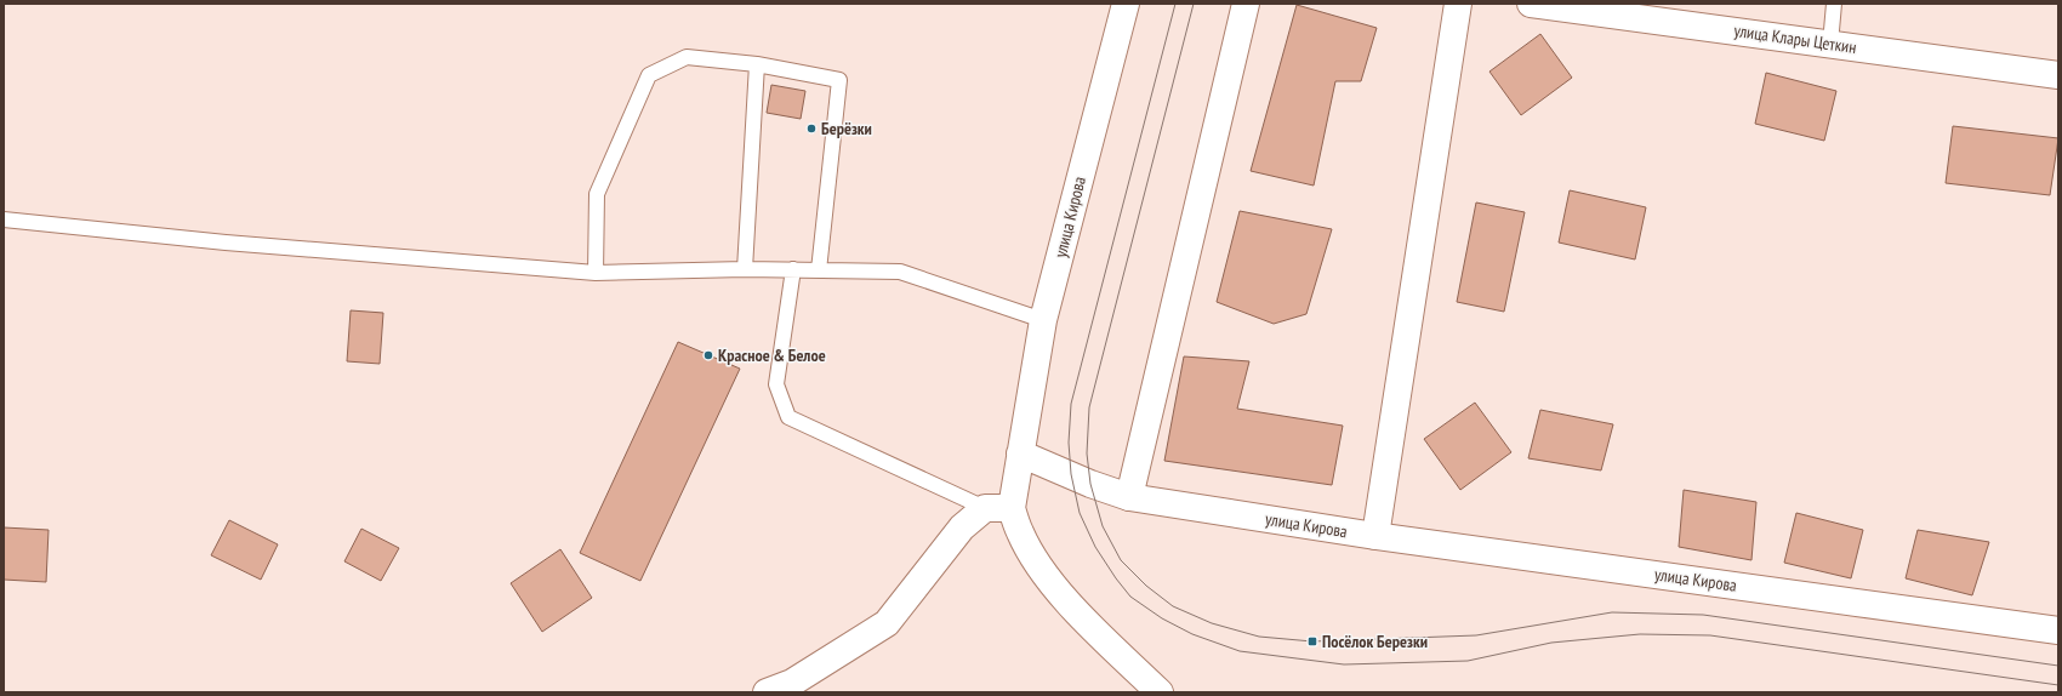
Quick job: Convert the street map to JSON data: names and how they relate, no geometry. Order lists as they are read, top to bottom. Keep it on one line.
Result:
{"streets":{"street":["улица Клары Цеткин","улица Кирова"]},"places":{"other":["Берёзки","Красное & Белое"],"transit":["Посёлок Березки"]}}
